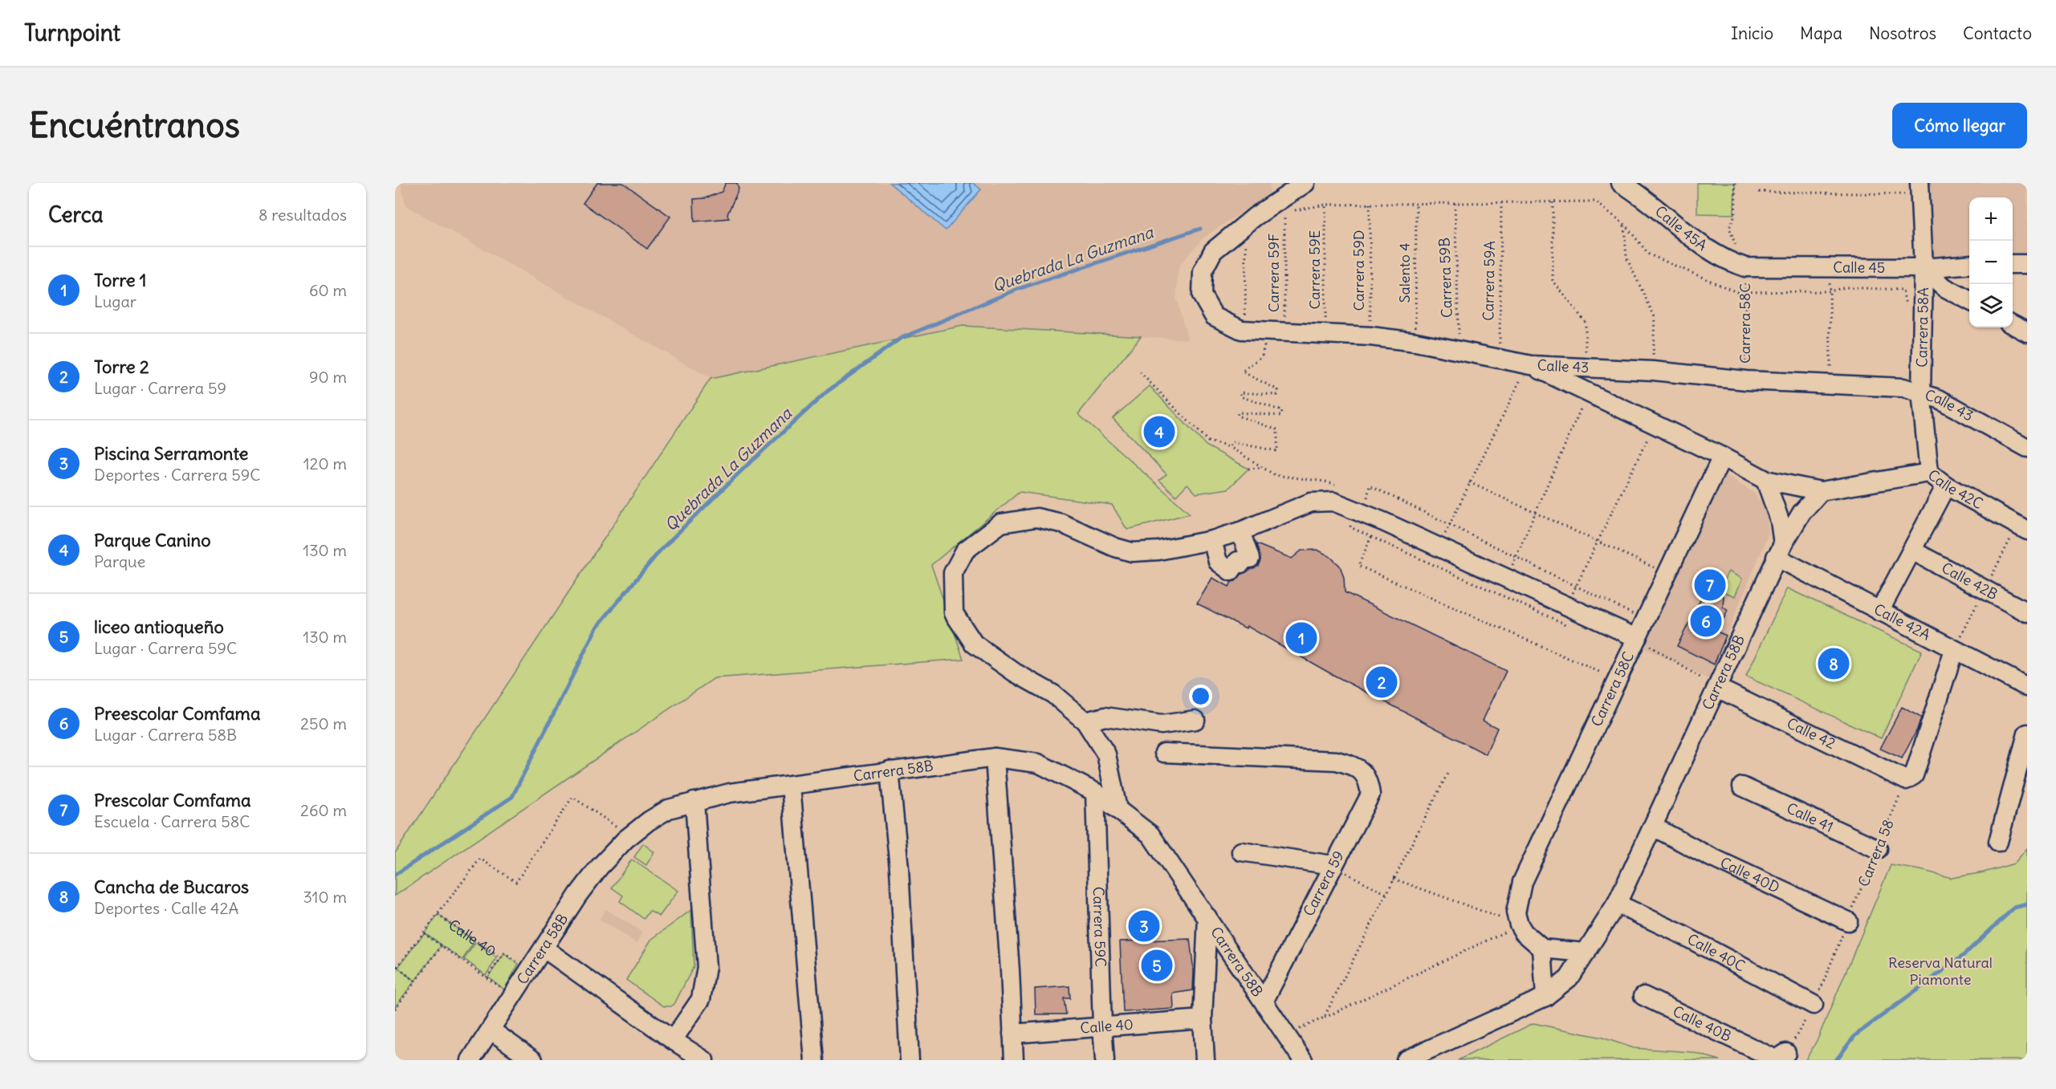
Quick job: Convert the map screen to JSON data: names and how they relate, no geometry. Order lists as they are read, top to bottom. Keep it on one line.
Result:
{"streets":{"street":["Calle 45A","Calle 45","Carrera 58C","Carrera 58A","Calle 43","Calle 42C","Calle 42B","Calle 42A","Carrera 58B","Calle 42","Calle 41","Calle 40D","Carrera 59","Carrera 59C","Calle 40","Calle 40C","Calle 40B"],"path":["Carrera 59E","Carrera 59D","Carrera 59F","Salento 4","Carrera 59B","Carrera 59A","Carrera 58"]},"crossings":[["Calle 45A","Calle 45"],["Calle 45A","Carrera 58C"],["Calle 45","Carrera 58C"],["Calle 45","Carrera 58A"],["Carrera 59E","Calle 43"],["Carrera 59D","Calle 43"],["Carrera 59F","Calle 43"],["Salento 4","Calle 43"],["Carrera 59B","Calle 43"],["Carrera 59A","Calle 43"],["Carrera 58C","Calle 43"],["Carrera 58A","Calle 43"],["Carrera 58A","Calle 42C"],["Calle 42C","Carrera 58B"],["Calle 42A","Carrera 58B"],["Carrera 58B","Calle 42"],["Carrera 58B","Calle 40D"],["Carrera 58B","Carrera 59"],["Carrera 58B","Carrera 59C"],["Carrera 58B","Calle 40"],["Carrera 58B","Calle 40C"],["Calle 42","Carrera 58"],["Calle 41","Carrera 58"],["Carrera 58","Calle 40D"],["Carrera 58","Calle 40C"],["Carrera 58","Calle 40B"],["Carrera 59C","Calle 40"]],"water":["Quebrada La Guzmana"],"parks":["Reserva Natural Piamonte"],"page":{"header":"Turnpoint","nav":["Inicio","Mapa","Nosotros","Contacto"],"buttons":"Cómo llegar","title":"Encuéntranos","heading":["Cerca","8 resultados"],"map_buttons":["+","−"],"list":[{"mark":"1","name":"Torre 1","note":"Lugar","value":"60 m"},{"mark":"2","name":"Torre 2","note":"Lugar · Carrera 59","value":"90 m"},{"mark":"3","name":"Piscina Serramonte","note":"Deportes · Carrera 59C","value":"120 m"},{"mark":"4","name":"Parque Canino","note":"Parque","value":"130 m"},{"mark":"5","name":"liceo antioqueño","note":"Lugar · Carrera 59C","value":"130 m"},{"mark":"6","name":"Preescolar Comfama","note":"Lugar · Carrera 58B","value":"250 m"},{"mark":"7","name":"Prescolar Comfama","note":"Escuela · Carrera 58C","value":"260 m"},{"mark":"8","name":"Cancha de Bucaros","note":"Deportes · Calle 42A","value":"310 m"}],"pins":["4","7","6","1","8","2","3","5"]}}
